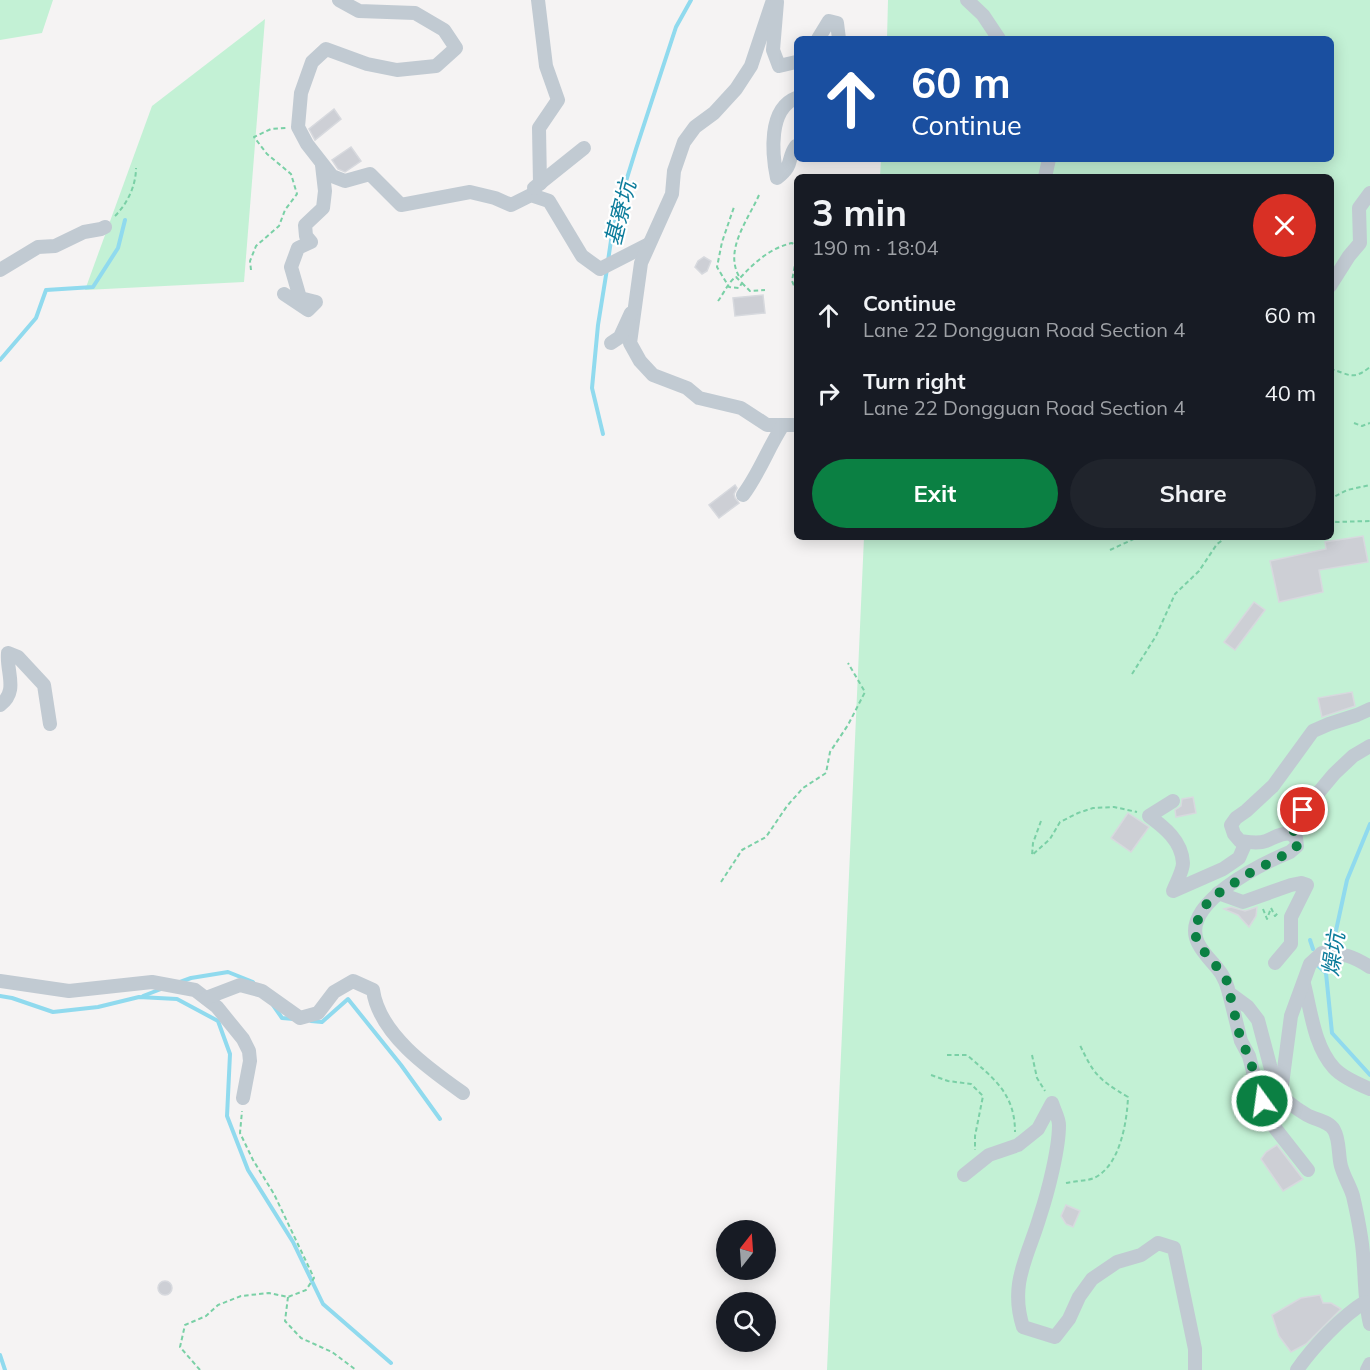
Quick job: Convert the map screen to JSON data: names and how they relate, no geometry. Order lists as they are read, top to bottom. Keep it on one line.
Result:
{"water":["基寮坑","燥坑"],"north":"top","page":{"turn":["60 m","Continue"],"heading":["3 min","190 m · 18:04"],"list":[{"name":"Continue","note":"Lane 22 Dongguan Road Section 4","value":"60 m"},{"name":"Turn right","note":"Lane 22 Dongguan Road Section 4","value":"40 m"}],"buttons":["Exit","Share"]}}
